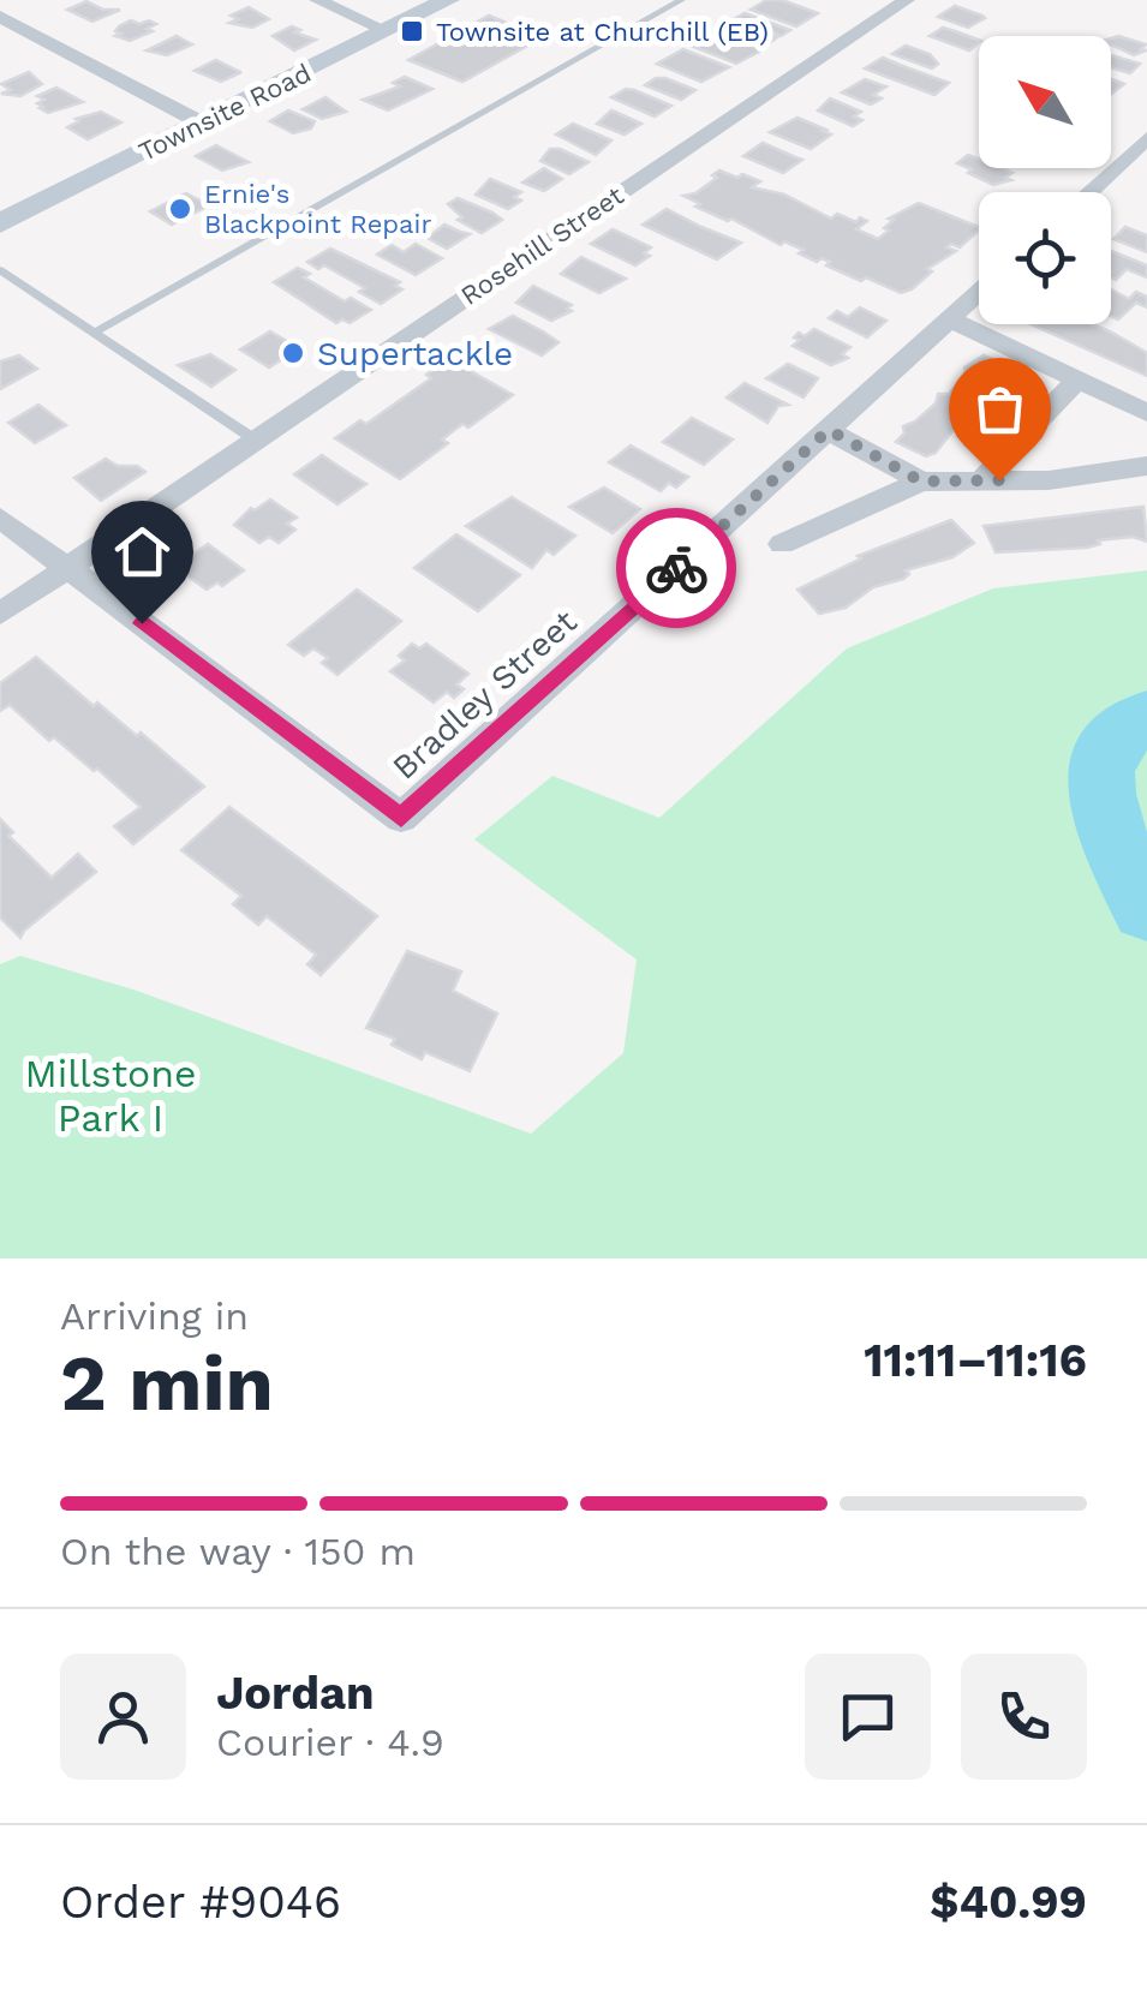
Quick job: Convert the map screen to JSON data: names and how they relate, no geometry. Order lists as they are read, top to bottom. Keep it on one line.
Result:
{"streets":{"street":["Townsite Road","Rosehill Street","Bradley Street"]},"crossings":[["Rosehill Street","Bradley Street"]],"parks":["Millstone Park I"],"places":{"transit":["Townsite at Churchill (EB)"],"other":["Ernie's Blackpoint Repair","Supertackle"]},"north":"top left","page":{"heading":["2 min","Arriving in","11:11–11:16"],"panel":["Jordan","Courier · 4.9","Order #9046","$40.99"],"bar":"On the way · 150 m"}}
